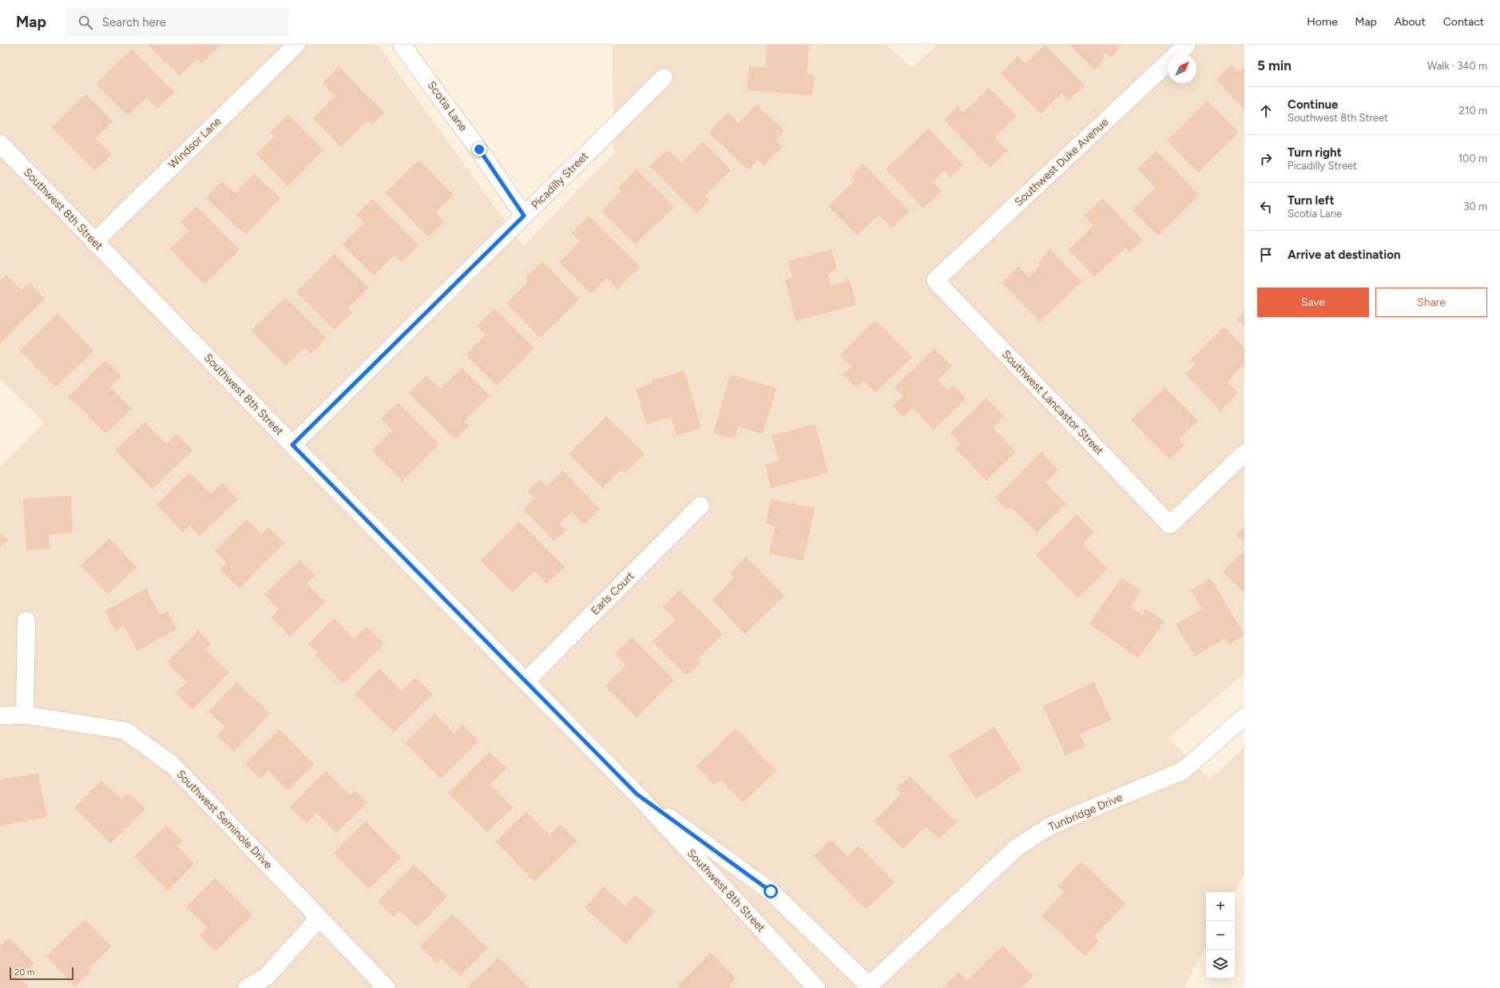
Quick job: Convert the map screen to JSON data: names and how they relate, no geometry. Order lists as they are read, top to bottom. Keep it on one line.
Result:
{"streets":{"street":["Scotia Lane","Windsor Lane","Southwest Duke Avenue","Picadilly Street","Southwest 8th Street","Southwest Lancastor Street","Earls Court","Tunbridge Drive","Southwest Seminole Drive"]},"crossings":[["Scotia Lane","Picadilly Street"],["Windsor Lane","Southwest 8th Street"],["Southwest Duke Avenue","Southwest Lancastor Street"],["Picadilly Street","Southwest 8th Street"],["Southwest 8th Street","Earls Court"],["Southwest 8th Street","Tunbridge Drive"]],"scale_bar":"20 m","north":"top right","page":{"header":"Map","search":"Search here","nav":["Home","Map","About","Contact"],"heading":["5 min","Walk · 340 m"],"list":[["Continue","Southwest 8th Street","210 m"],["Turn right","Picadilly Street","100 m"],["Turn left","Scotia Lane","30 m"],"Arrive at destination"],"buttons":["Save","Share"],"map_buttons":["+","−"],"scale":"20 m"}}
